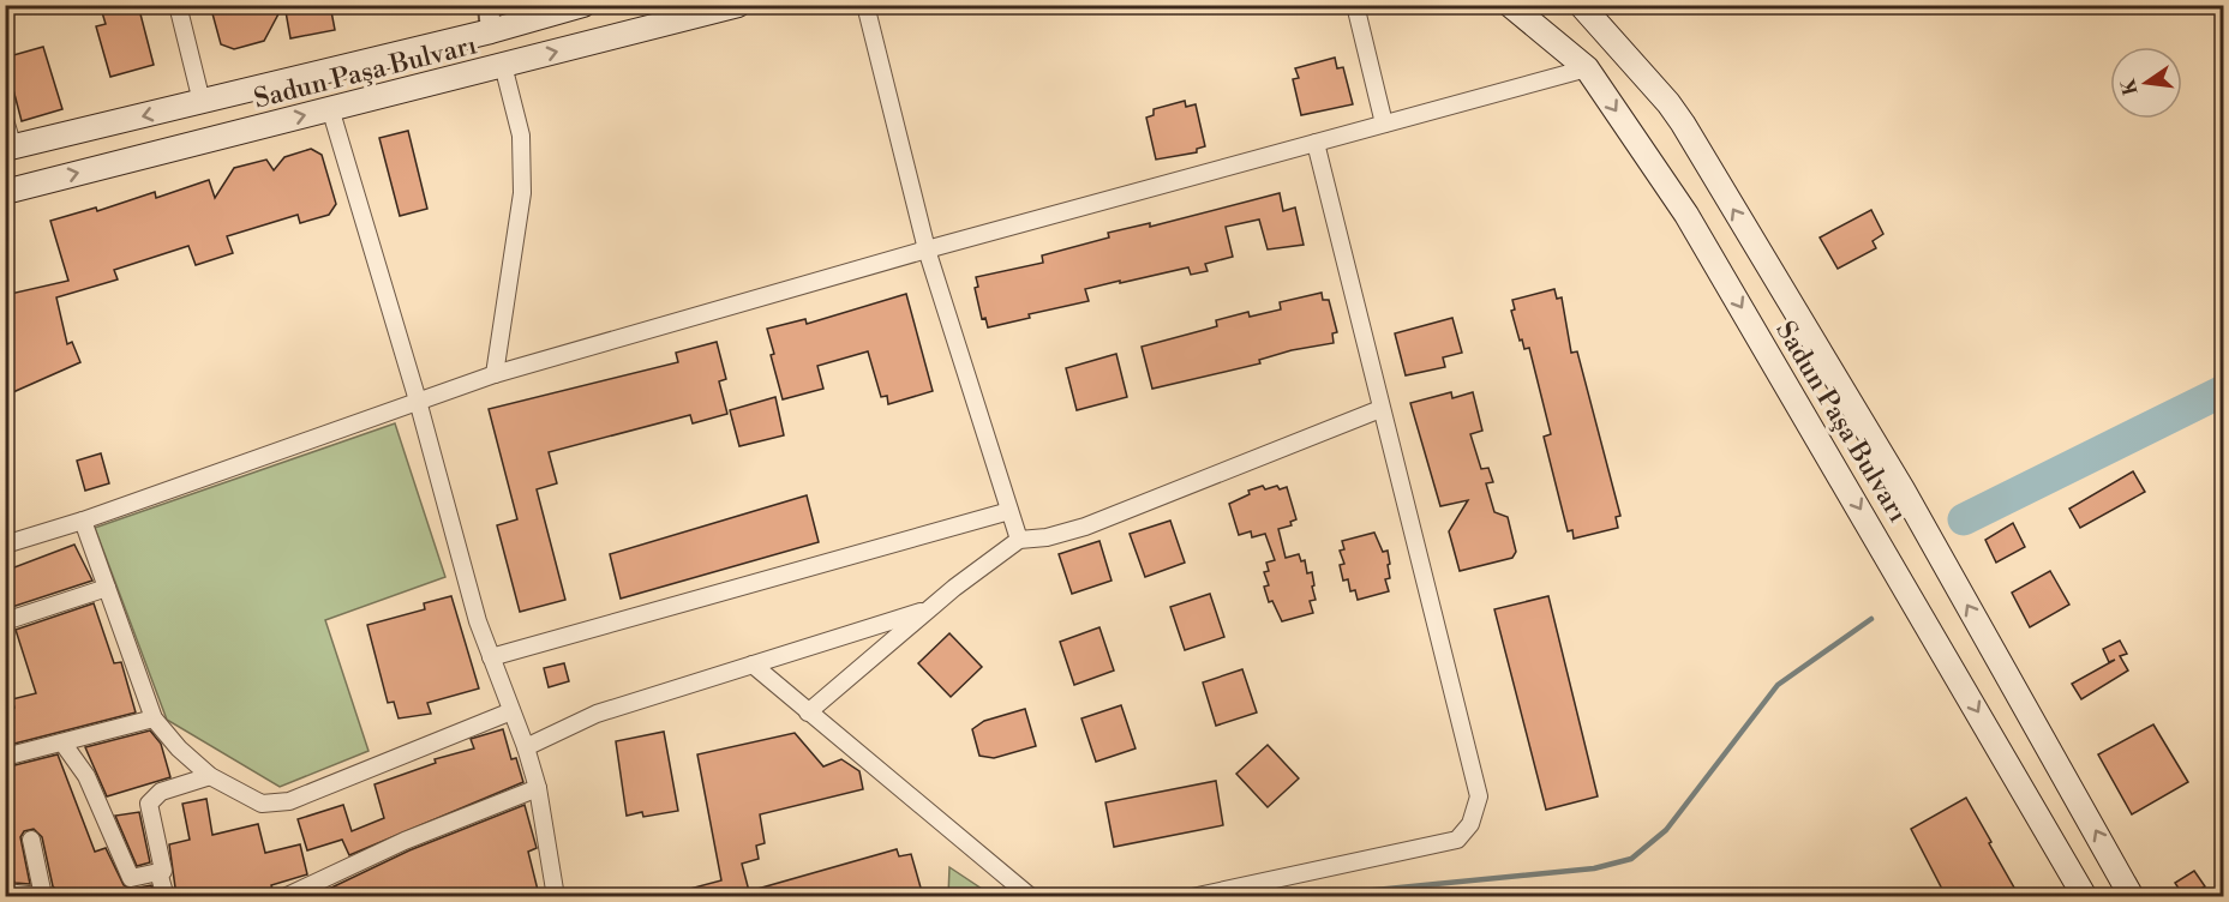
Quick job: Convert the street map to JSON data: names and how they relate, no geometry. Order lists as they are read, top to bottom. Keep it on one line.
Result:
{"streets":{"main road":["Sadun Paşa Bulvarı"]},"north":"left"}
